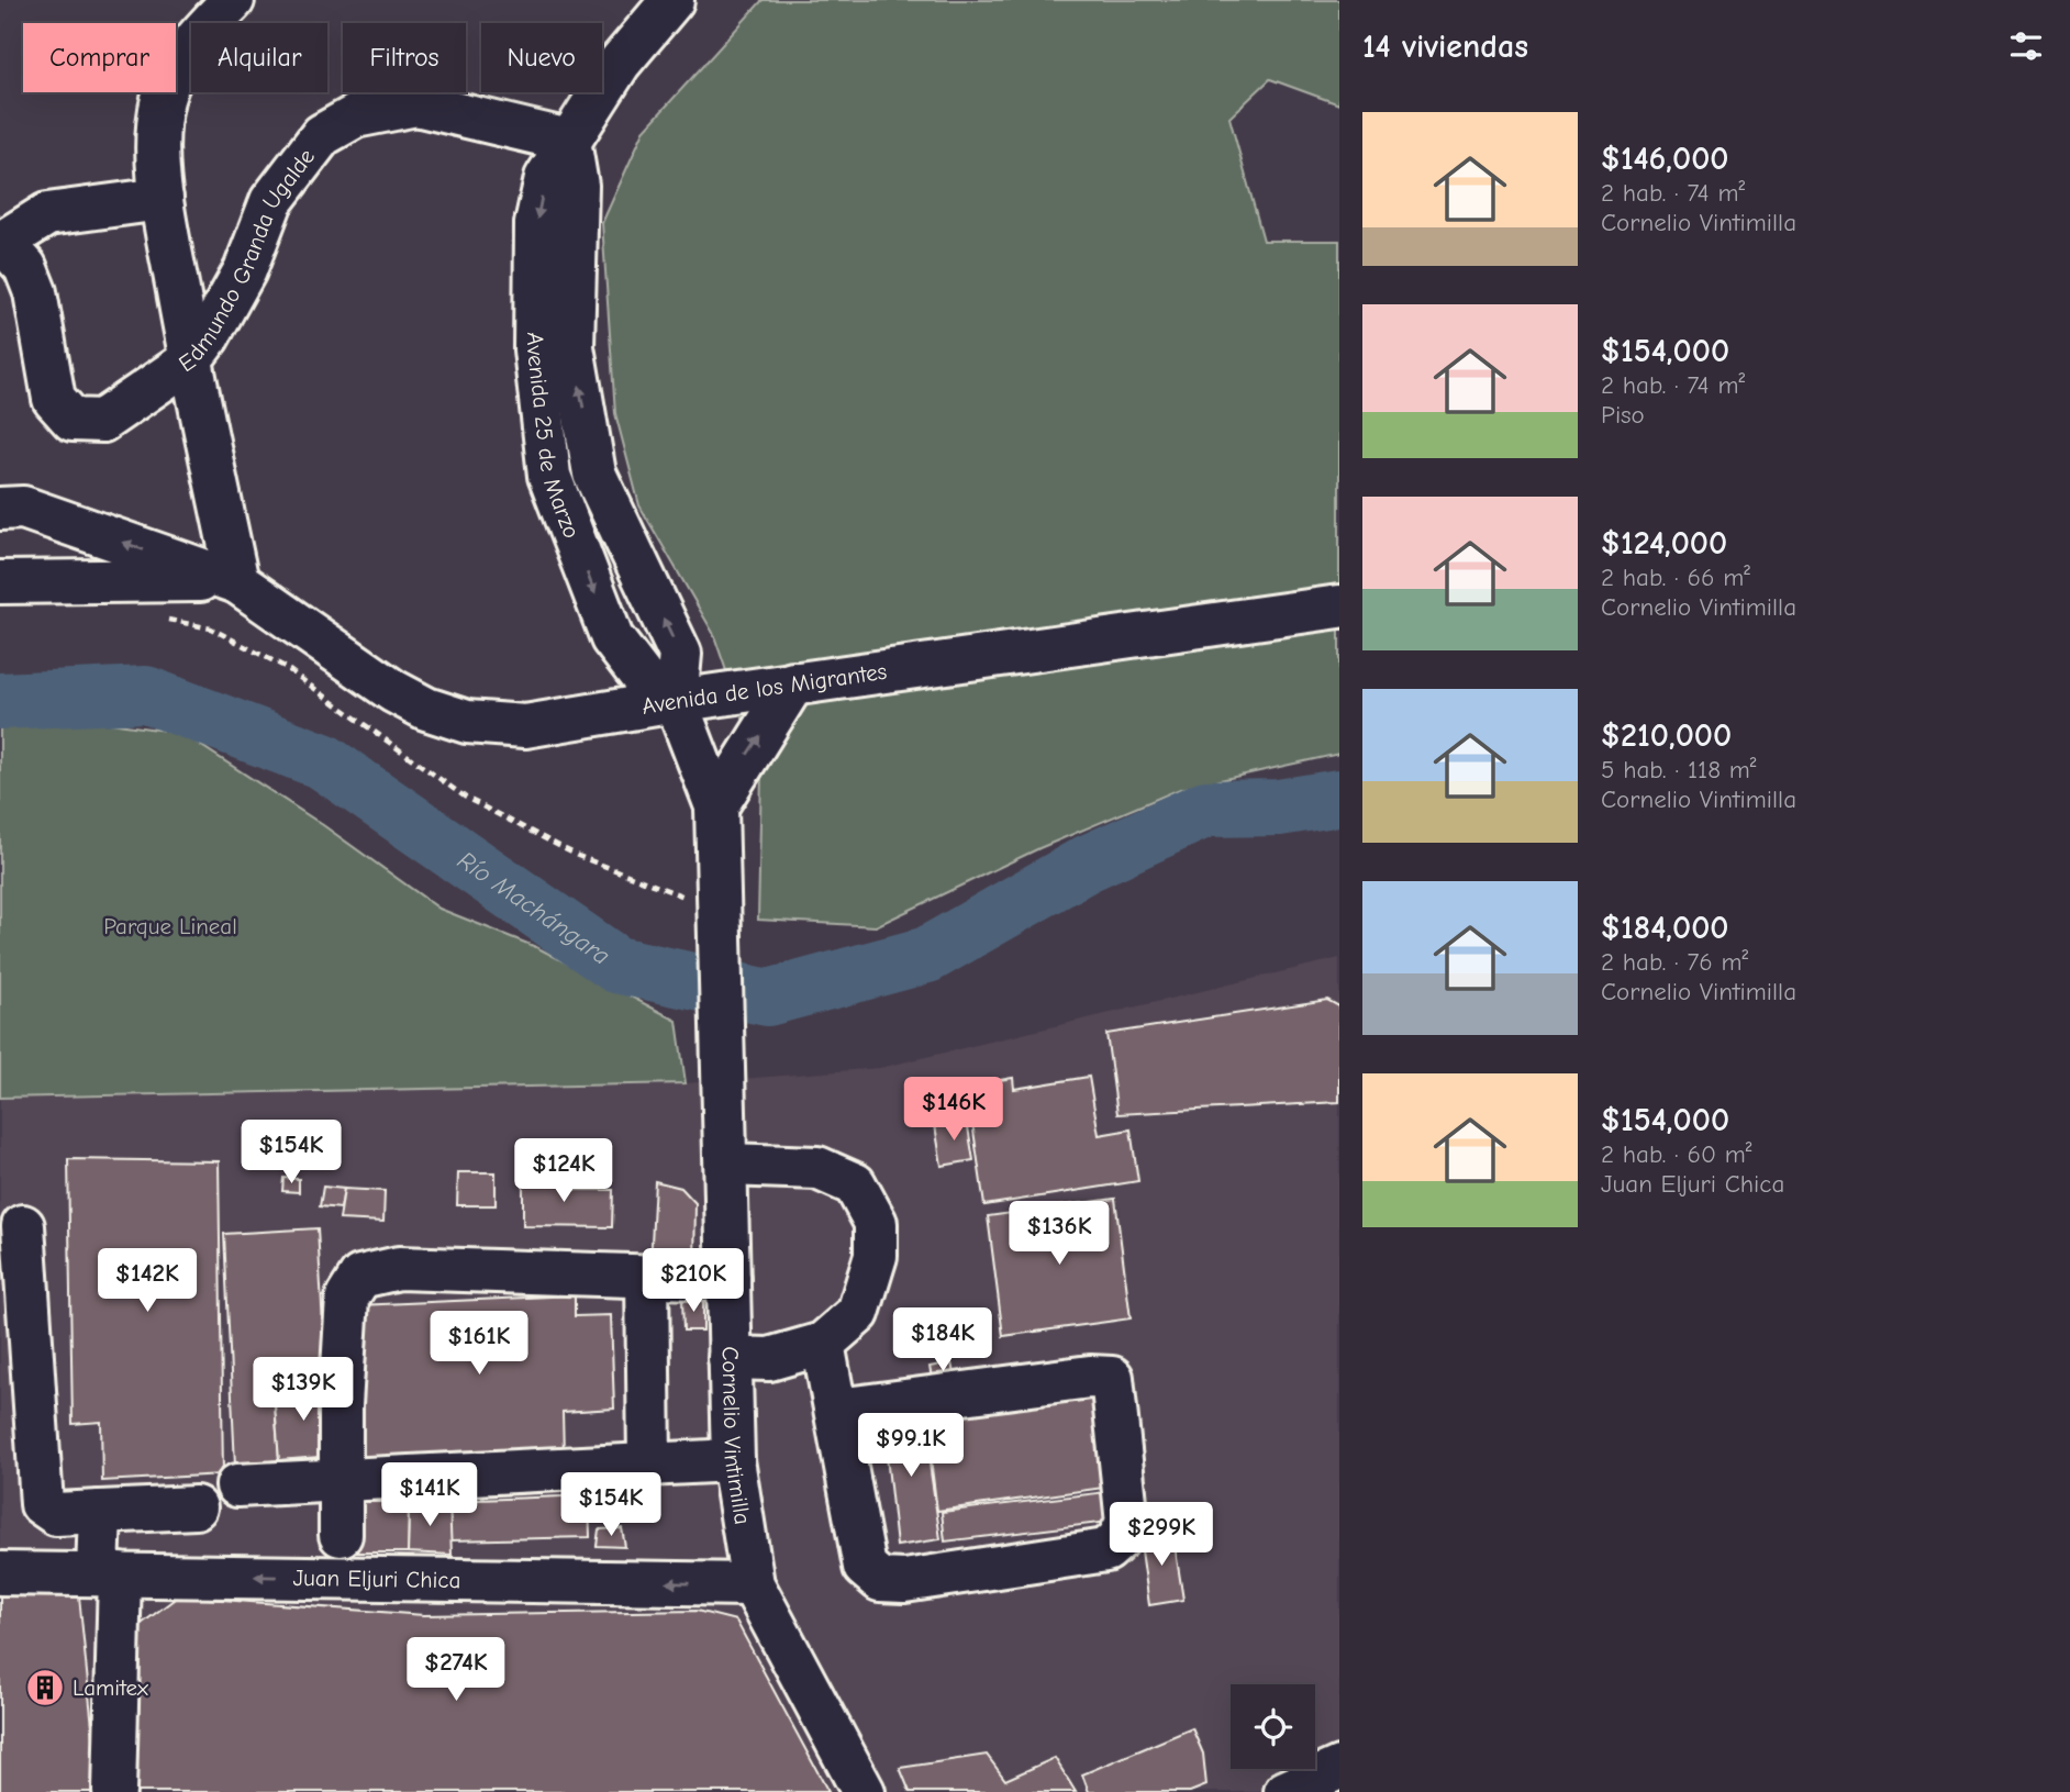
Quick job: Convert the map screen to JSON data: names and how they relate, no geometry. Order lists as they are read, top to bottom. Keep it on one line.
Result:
{"streets":{"street":["Edmundo Granda Ugalde","Avenida 25 de Marzo","Avenida de los Migrantes","Cornelio Vintimilla","Juan Eljuri Chica"]},"crossings":[["Edmundo Granda Ugalde","Avenida 25 de Marzo"],["Avenida 25 de Marzo","Avenida de los Migrantes"],["Avenida 25 de Marzo","Cornelio Vintimilla"],["Cornelio Vintimilla","Juan Eljuri Chica"]],"water":["Río Machángara"],"parks":["Parque Lineal"],"places":{"building":["Lamitex"]},"page":{"heading":"14 viviendas","chip":["Comprar","Alquilar","Filtros","Nuevo"],"list":[{"name":"$146,000","note":"2 hab. · 74 m² · Cornelio Vintimilla"},{"name":"$154,000","note":"2 hab. · 74 m² · Piso"},{"name":"$124,000","note":"2 hab. · 66 m² · Cornelio Vintimilla"},{"name":"$210,000","note":"5 hab. · 118 m² · Cornelio Vintimilla"},{"name":"$184,000","note":"2 hab. · 76 m² · Cornelio Vintimilla"},{"name":"$154,000","note":"2 hab. · 60 m² · Juan Eljuri Chica"}],"price":["$146K","$154K","$124K","$136K","$142K","$210K","$184K","$161K","$139K","$99.1K","$141K","$154K","$299K","$274K"]}}
